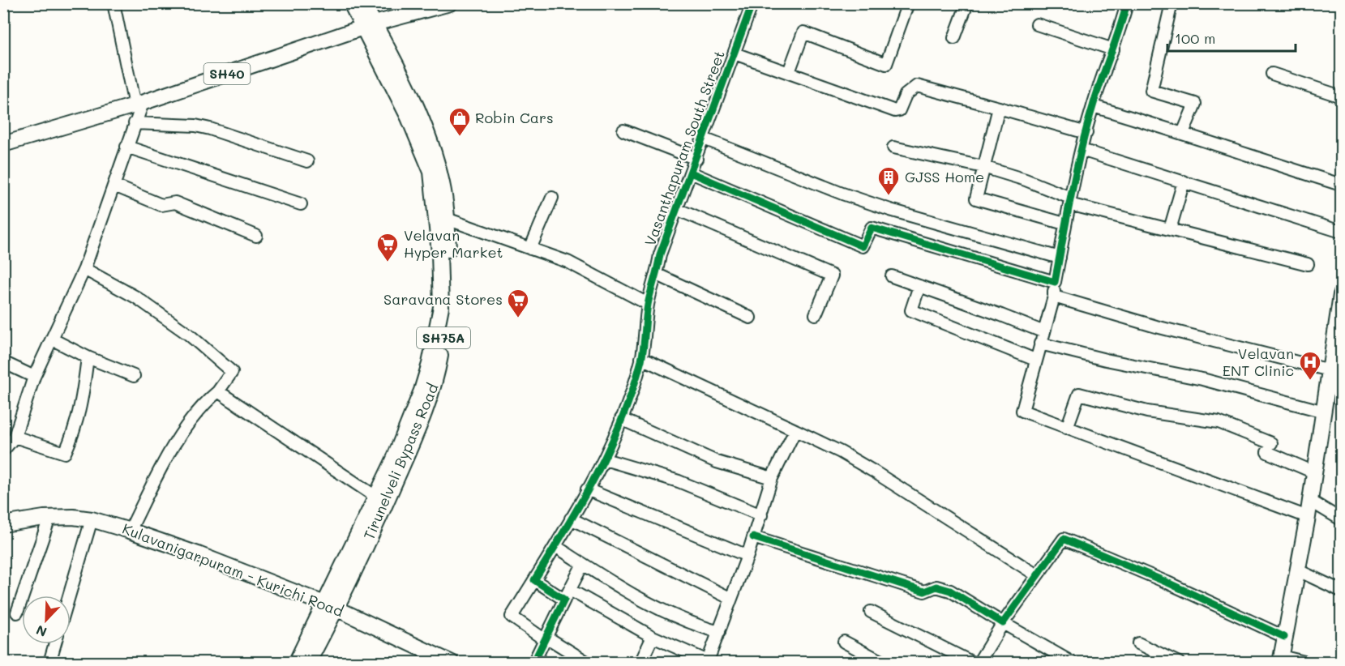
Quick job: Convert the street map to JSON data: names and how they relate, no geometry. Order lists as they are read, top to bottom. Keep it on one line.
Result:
{"streets":{"main road":["SH40","SH75A","Tirunelveli Bypass Road","Kulavanigarpuram - Kurichi Road"],"street":["Vasanthapuram South Street"]},"crossings":[["SH40","Tirunelveli Bypass Road"],["Tirunelveli Bypass Road","Kulavanigarpuram - Kurichi Road"]],"places":{"shop":["Robin Cars"],"building":["GJSS Home"],"supermarket":["Velavan Hyper Market","Saravana Stores"],"hospital":["Velavan ENT Clinic"]},"scale_bar":"100 m","north":"bottom left"}
